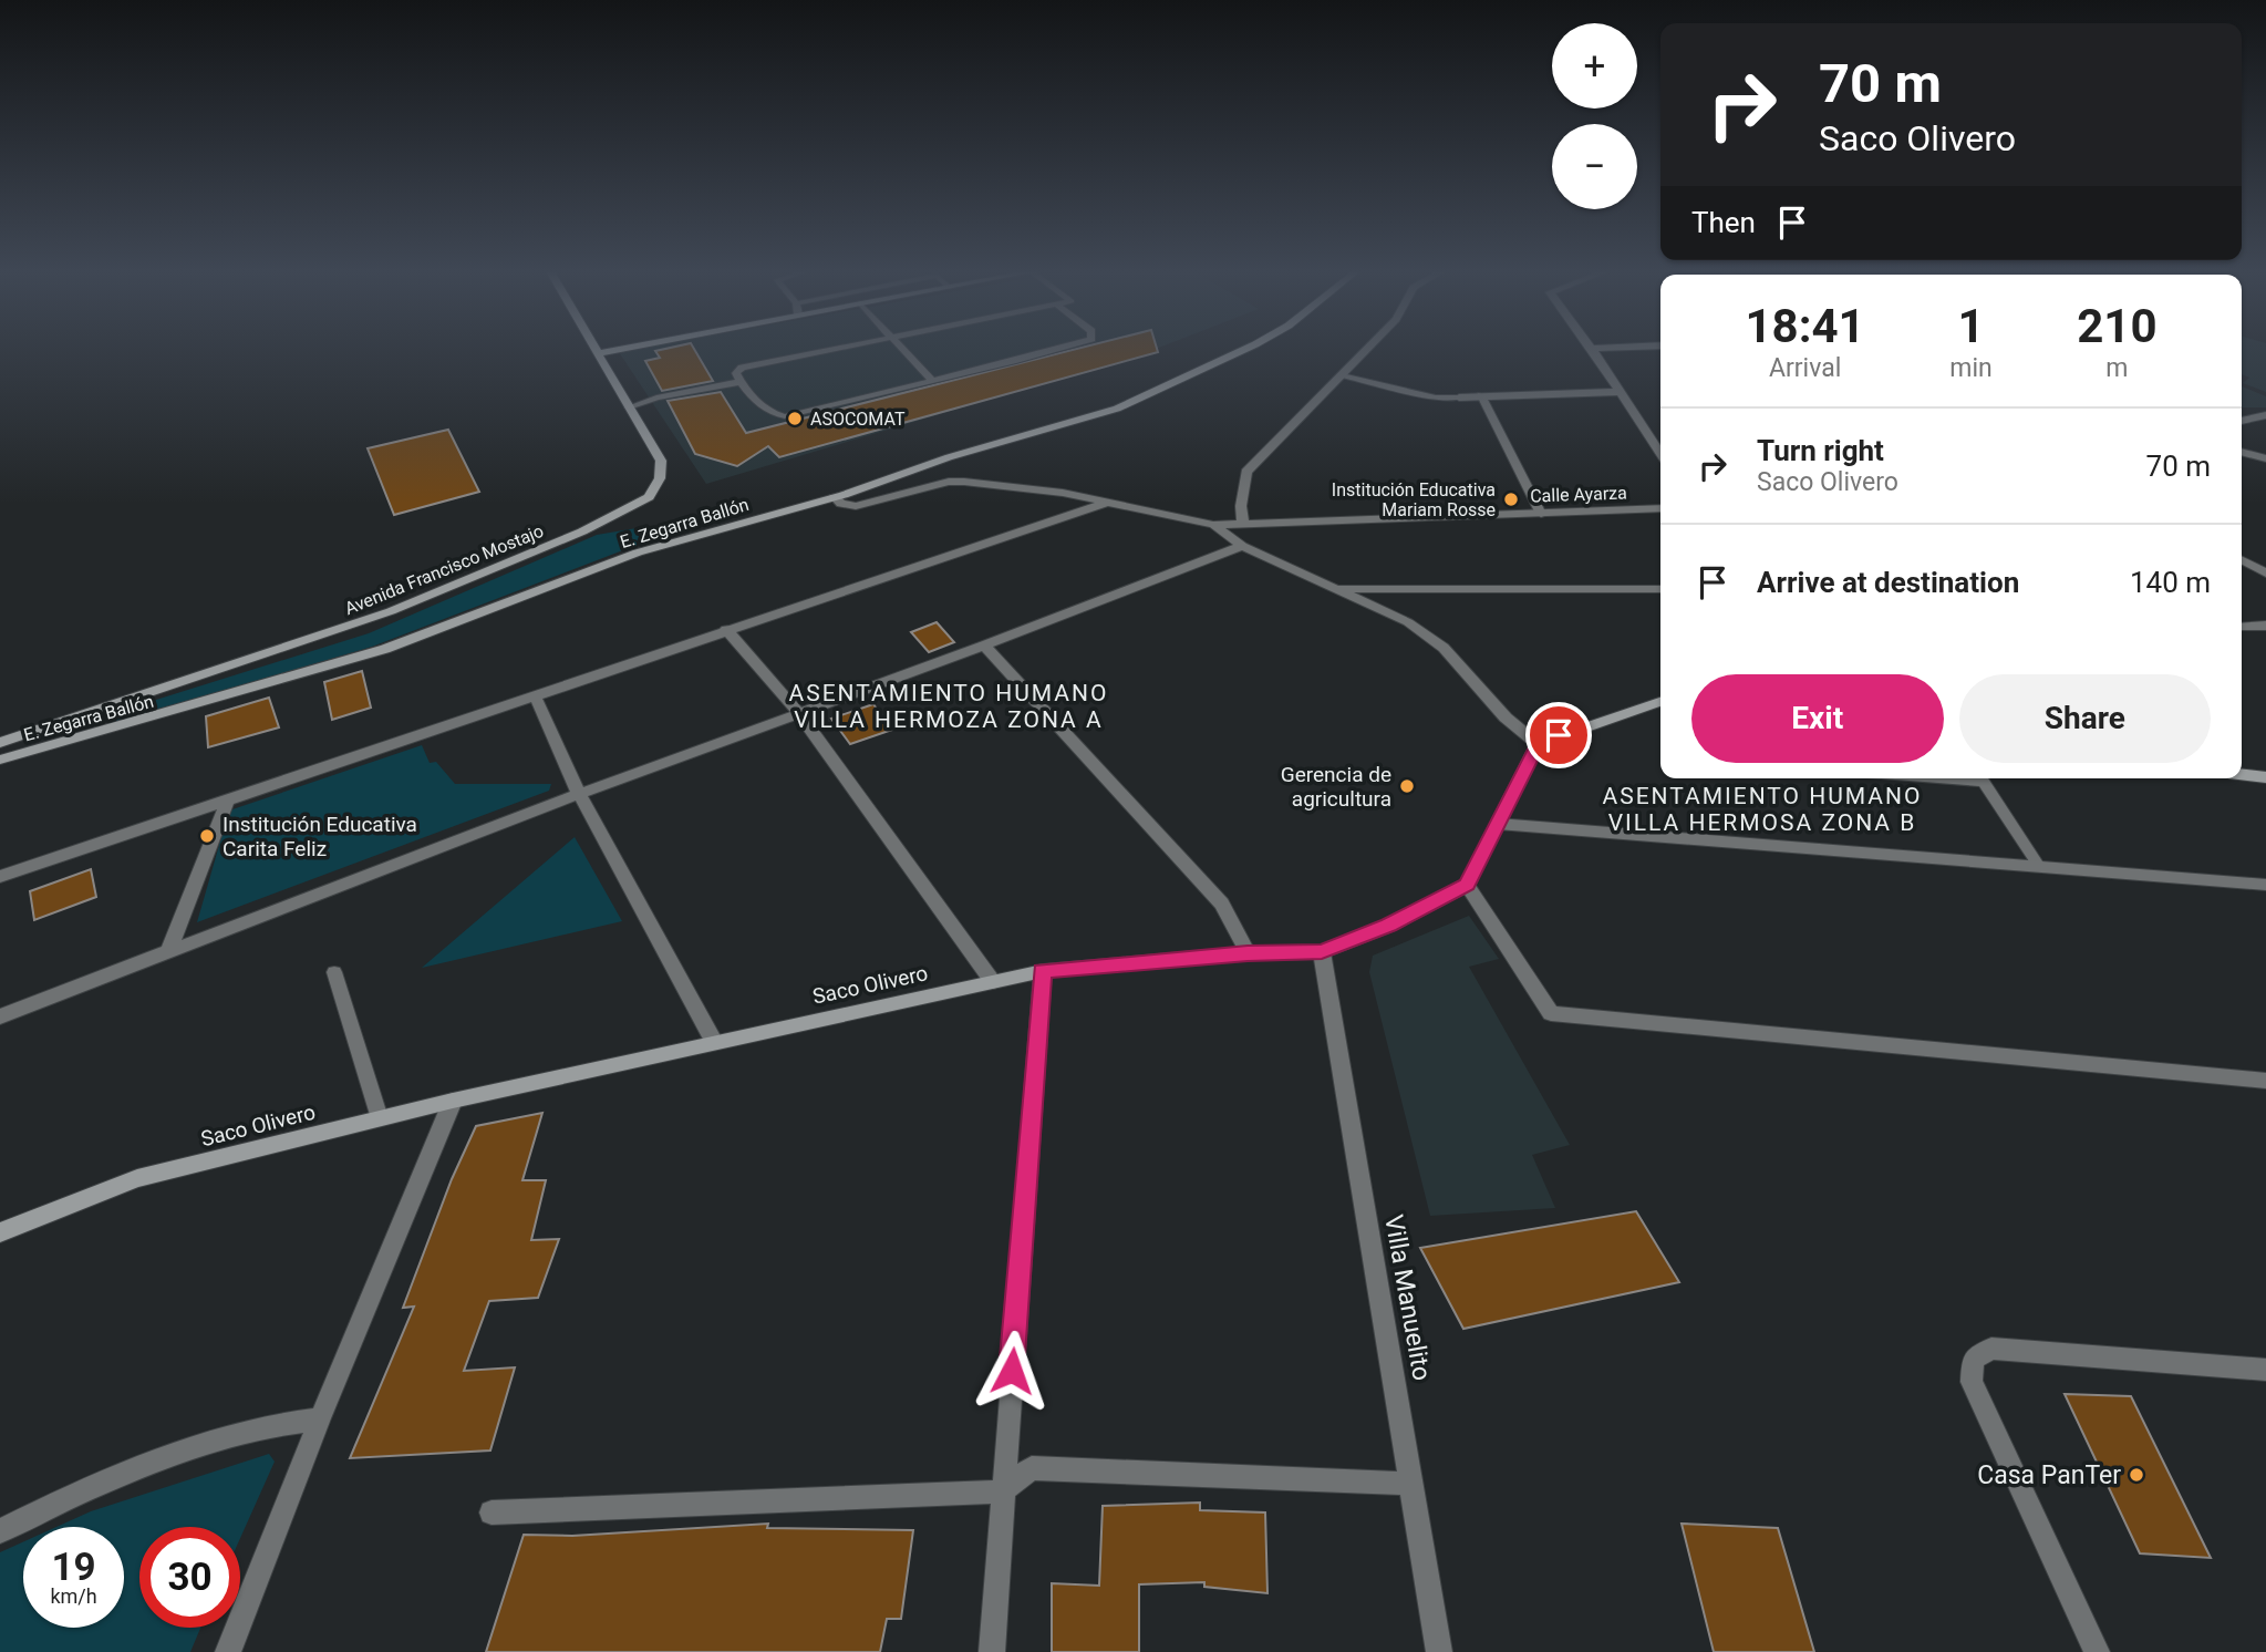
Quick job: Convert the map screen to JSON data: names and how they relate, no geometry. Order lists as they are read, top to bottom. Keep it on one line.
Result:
{"streets":{"street":["Calle Ayarza","E. Zegarra Ballón","Avenida Francisco Mostajo","Saco Olivero","Villa Manuelito"]},"crossings":[["Saco Olivero","Villa Manuelito"]],"districts":["ASENTAMIENTO HUMANO VILLA HERMOZA ZONA A","ASENTAMIENTO HUMANO VILLA HERMOSA ZONA B"],"places":["ASOCOMAT","Institución Educativa Mariam Rosse","Gerencia de agricultura","Institución Educativa Carita Feliz","Casa PanTer"],"page":{"map_buttons":["+","−"],"turn":["70 m","Saco Olivero"],"then":"Then","eta":["18:41","Arrival","1","min","210","m"],"list":[{"name":"Turn right","note":"Saco Olivero","value":"70 m"},{"name":"Arrive at destination","value":"140 m"}],"buttons":["Exit","Share"],"speed":"19 km/h","limit":"30"}}
